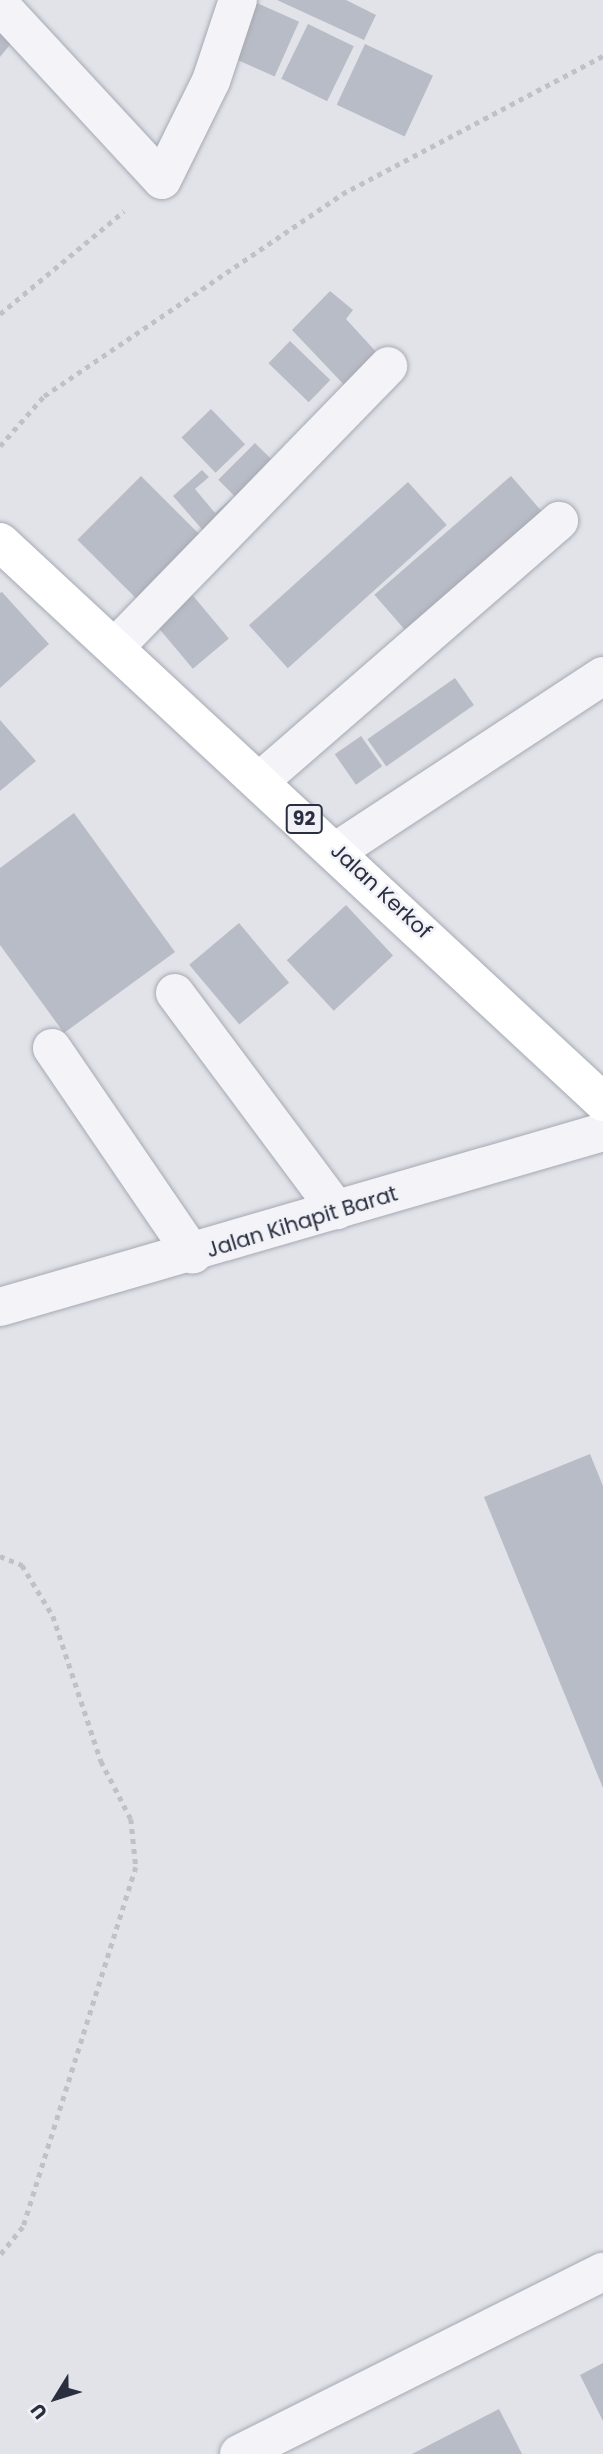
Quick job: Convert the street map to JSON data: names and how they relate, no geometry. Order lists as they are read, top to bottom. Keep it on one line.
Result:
{"streets":{"main road":["92","Jalan Kerkof"],"street":["Jalan Kihapit Barat"]},"north":"bottom left"}
